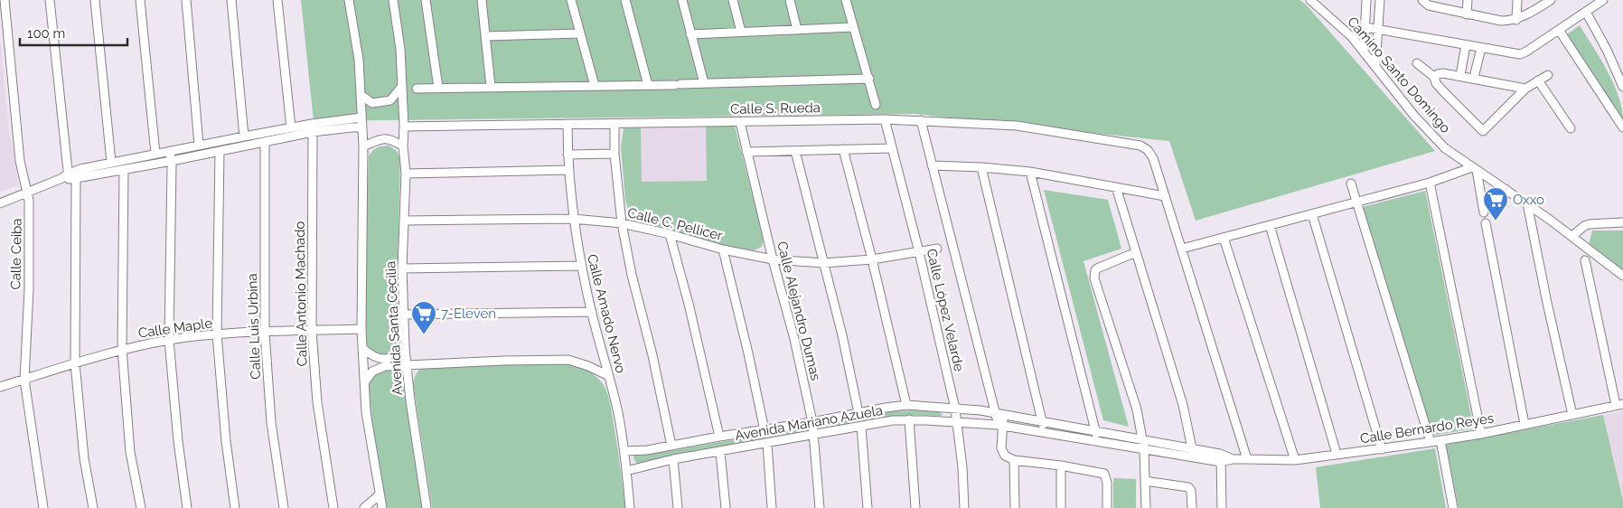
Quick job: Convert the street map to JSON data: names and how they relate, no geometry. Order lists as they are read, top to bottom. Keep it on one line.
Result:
{"streets":{"street":["Camino Santo Domingo","Calle S. Rueda","Calle C. Pellicer","Calle Ceiba","Calle Antonio Machado","Calle López Velarde","Calle Alejandro Dumas","Calle Amado Nervo","Calle Luis Urbina","Calle Maple","Avenida Santa Cecilia","Avenida Mariano Azuela","Calle Bernardo Reyes"]},"crossings":[["Calle S. Rueda","Calle López Velarde"],["Calle S. Rueda","Calle Alejandro Dumas"],["Calle S. Rueda","Calle Amado Nervo"],["Calle S. Rueda","Avenida Santa Cecilia"],["Calle C. Pellicer","Calle López Velarde"],["Calle C. Pellicer","Calle Alejandro Dumas"],["Calle C. Pellicer","Calle Amado Nervo"],["Calle C. Pellicer","Avenida Santa Cecilia"],["Calle Ceiba","Calle Maple"],["Calle Antonio Machado","Calle Maple"],["Calle López Velarde","Avenida Mariano Azuela"],["Calle Alejandro Dumas","Avenida Mariano Azuela"],["Calle Amado Nervo","Avenida Mariano Azuela"],["Calle Luis Urbina","Calle Maple"],["Avenida Mariano Azuela","Calle Bernardo Reyes"]],"places":{"supermarket":["Oxxo","7-Eleven"]},"scale_bar":"100 m"}
